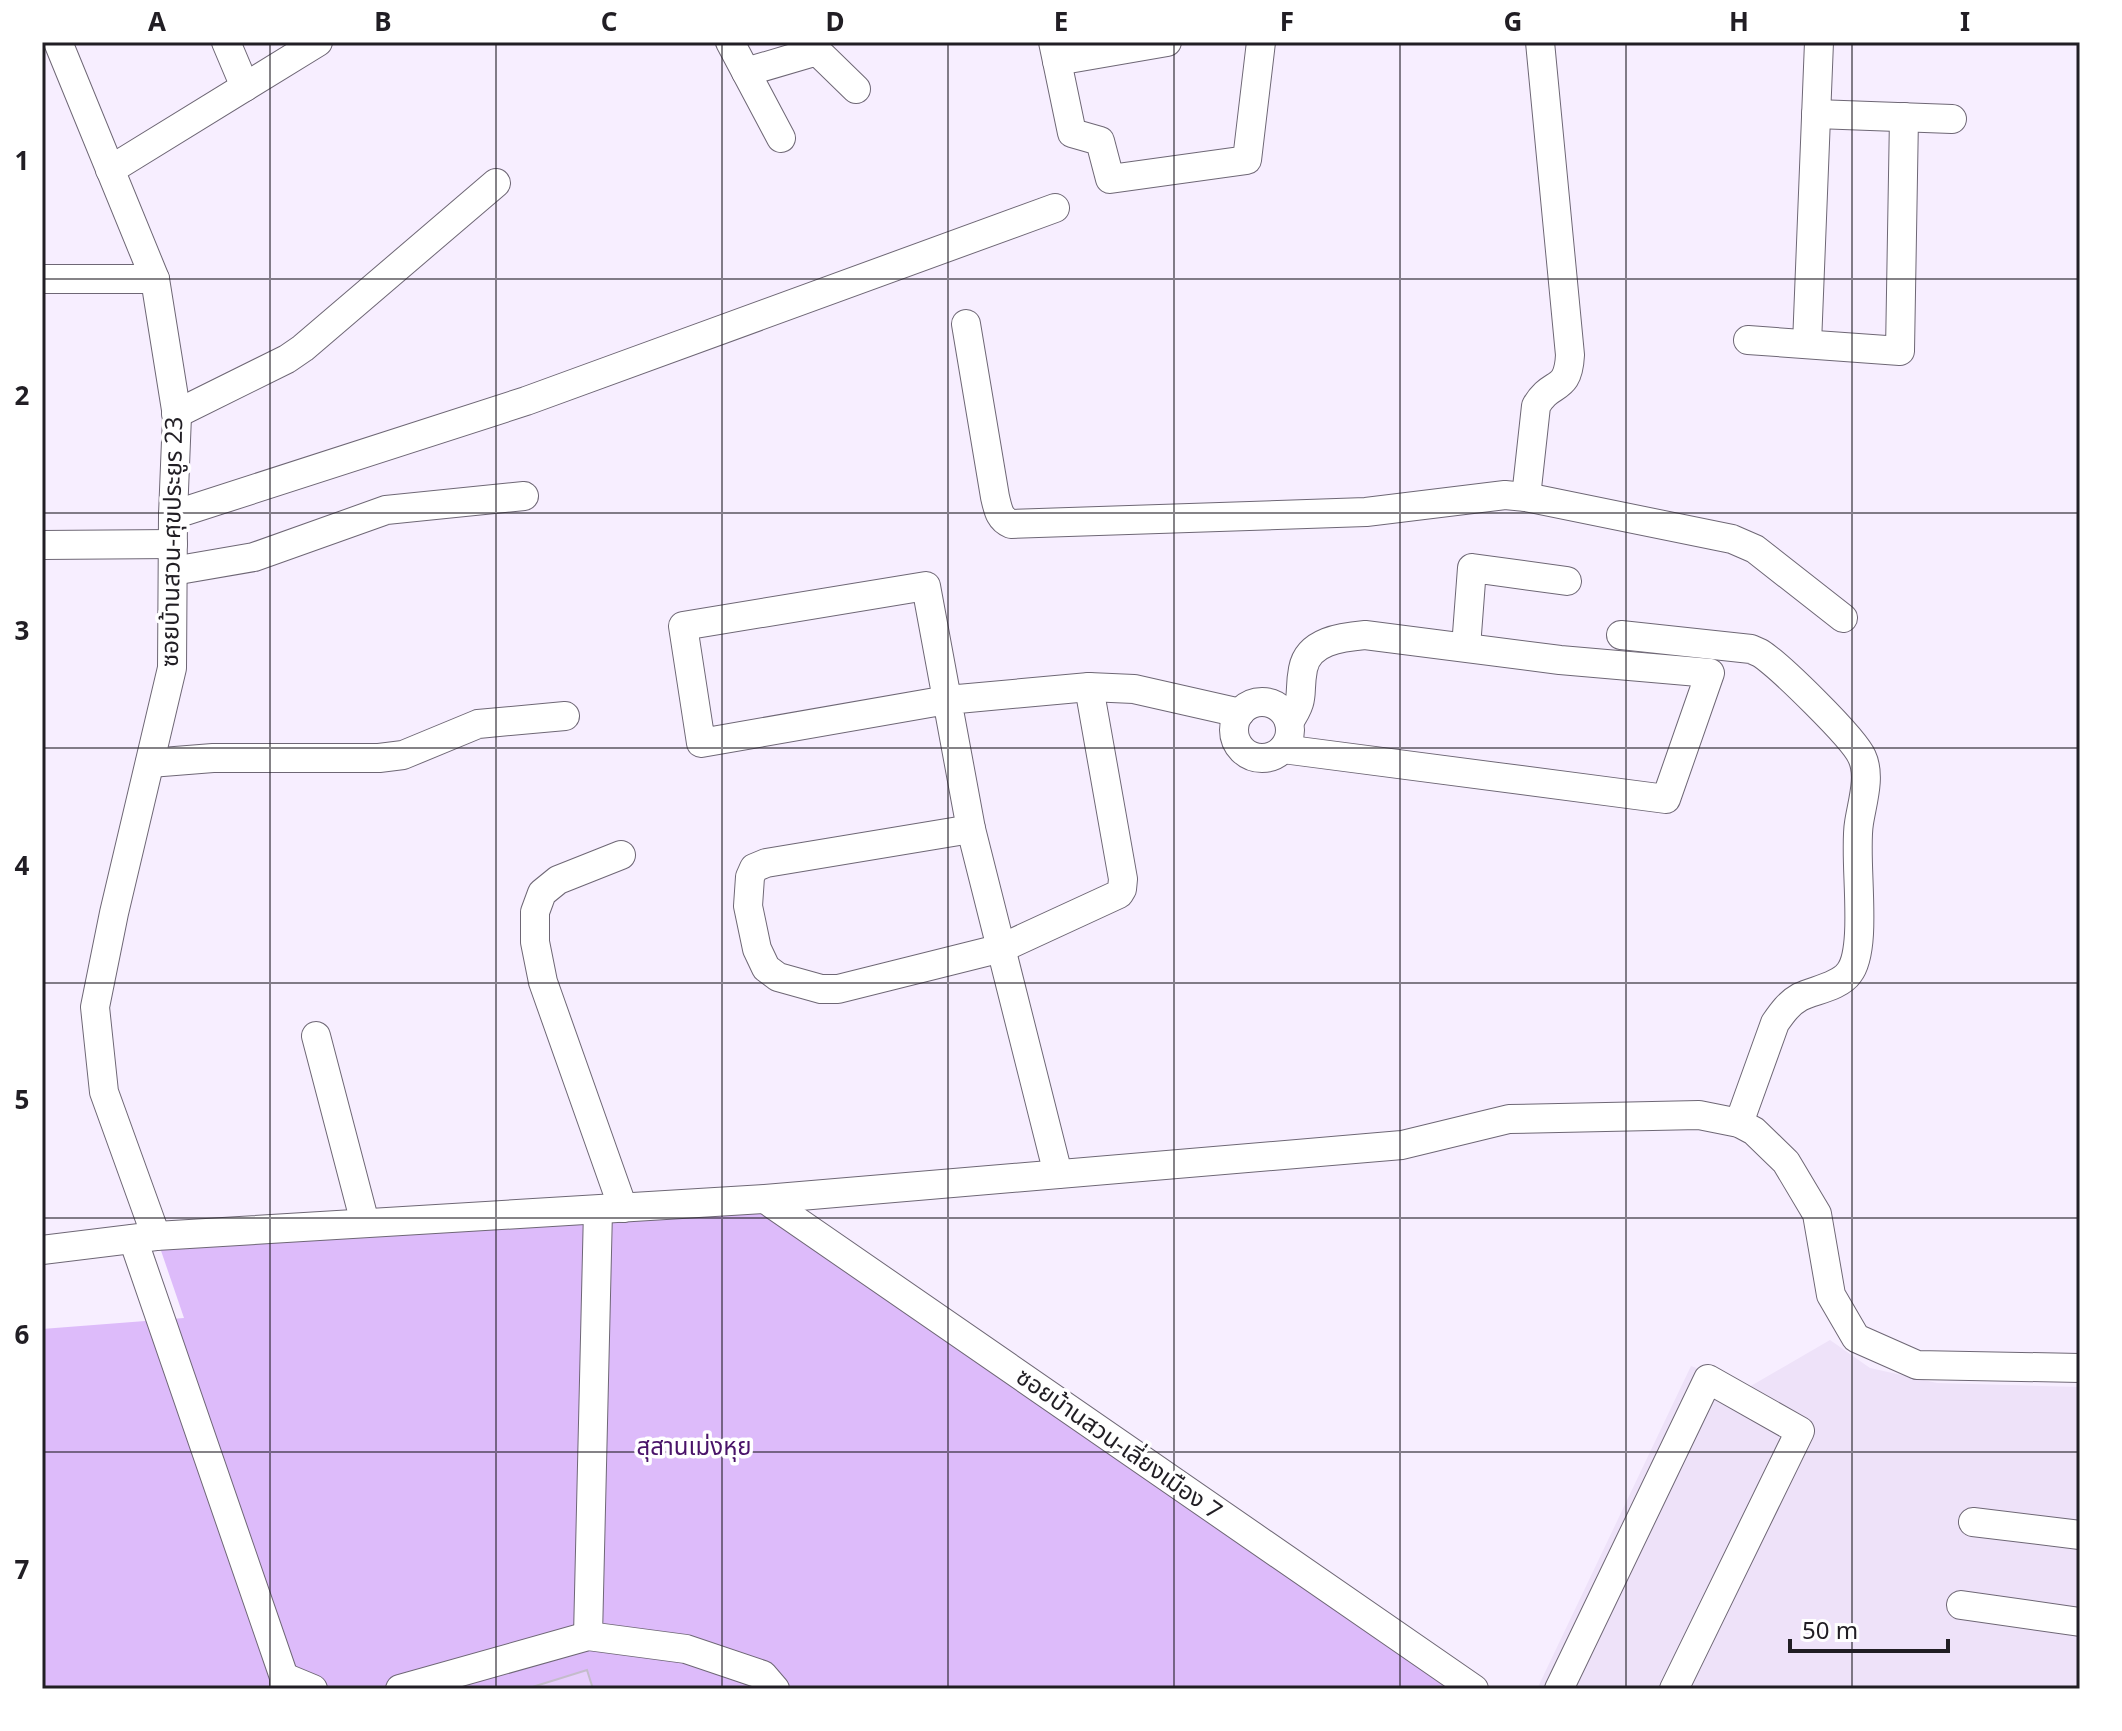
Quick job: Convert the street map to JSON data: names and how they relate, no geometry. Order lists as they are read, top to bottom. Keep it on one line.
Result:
{"streets":{"street":["ซอยบ้านสวน-ศุขประยูร 23","ซอยบ้านสวน-เลี่ยงเมือง 7"]},"parks":["สุสานเม่งหุย"],"scale_bar":"50 m","grid":{"columns":["A","B","C","D","E","F","G","H","I"],"rows":["1","2","3","4","5","6","7"]}}
